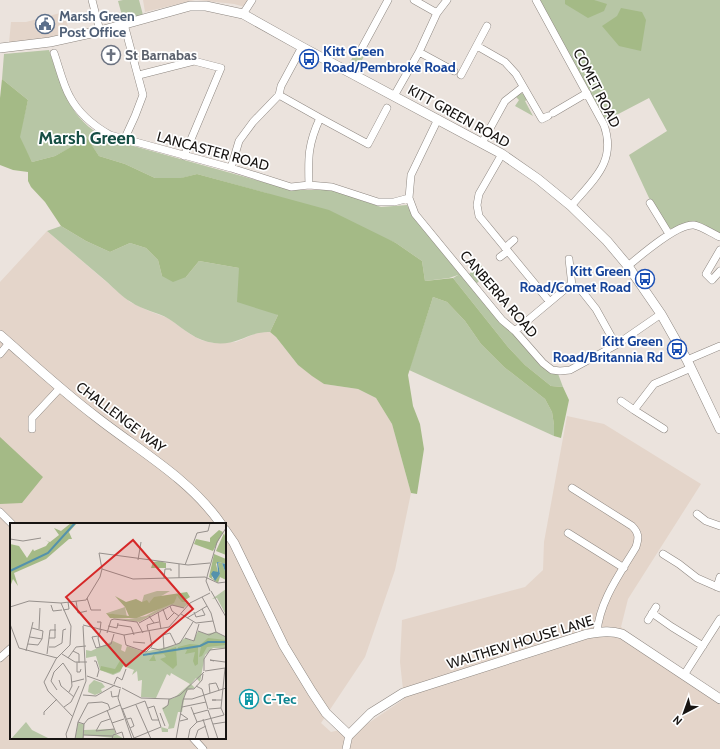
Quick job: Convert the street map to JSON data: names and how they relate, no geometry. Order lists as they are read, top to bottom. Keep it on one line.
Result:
{"streets":{"street":["COMET ROAD","KITT GREEN ROAD","LANCASTER ROAD","CANBERRA ROAD","CHALLENGE WAY","WALTHEW HOUSE LANE"]},"crossings":[["COMET ROAD","KITT GREEN ROAD"],["KITT GREEN ROAD","CANBERRA ROAD"],["LANCASTER ROAD","CANBERRA ROAD"]],"districts":["Marsh Green"],"places":{"public building":["Marsh Green Post Office"],"church":["St Barnabas"],"bus stop":["Kitt Green Road/Pembroke Road","Kitt Green Road/Comet Road","Kitt Green Road/Britannia Rd"],"building":["C-Tec"]},"north":"bottom left"}
